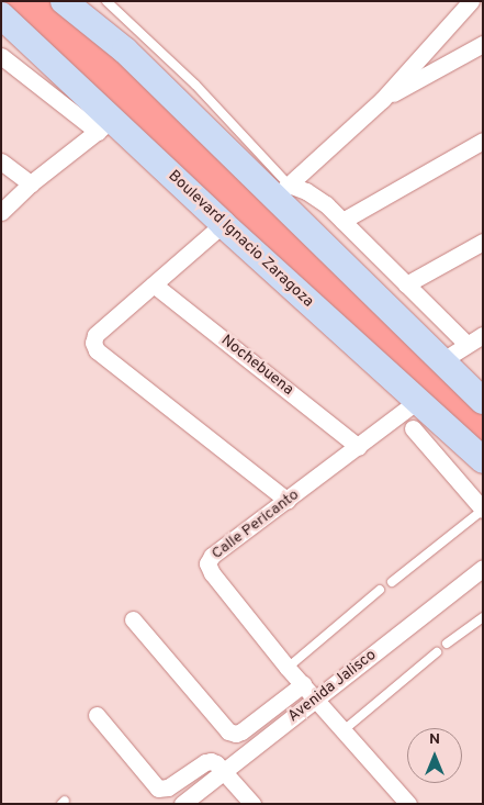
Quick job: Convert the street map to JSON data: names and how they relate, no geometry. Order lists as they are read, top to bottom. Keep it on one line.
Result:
{"streets":{"main road":["Boulevard Ignacio Zaragoza"],"street":["Nochebuena","Calle Pericanto","Avenida Jalisco"]},"crossings":[["Boulevard Ignacio Zaragoza","Calle Pericanto"],["Nochebuena","Calle Pericanto"],["Calle Pericanto","Avenida Jalisco"]],"north":"top"}
